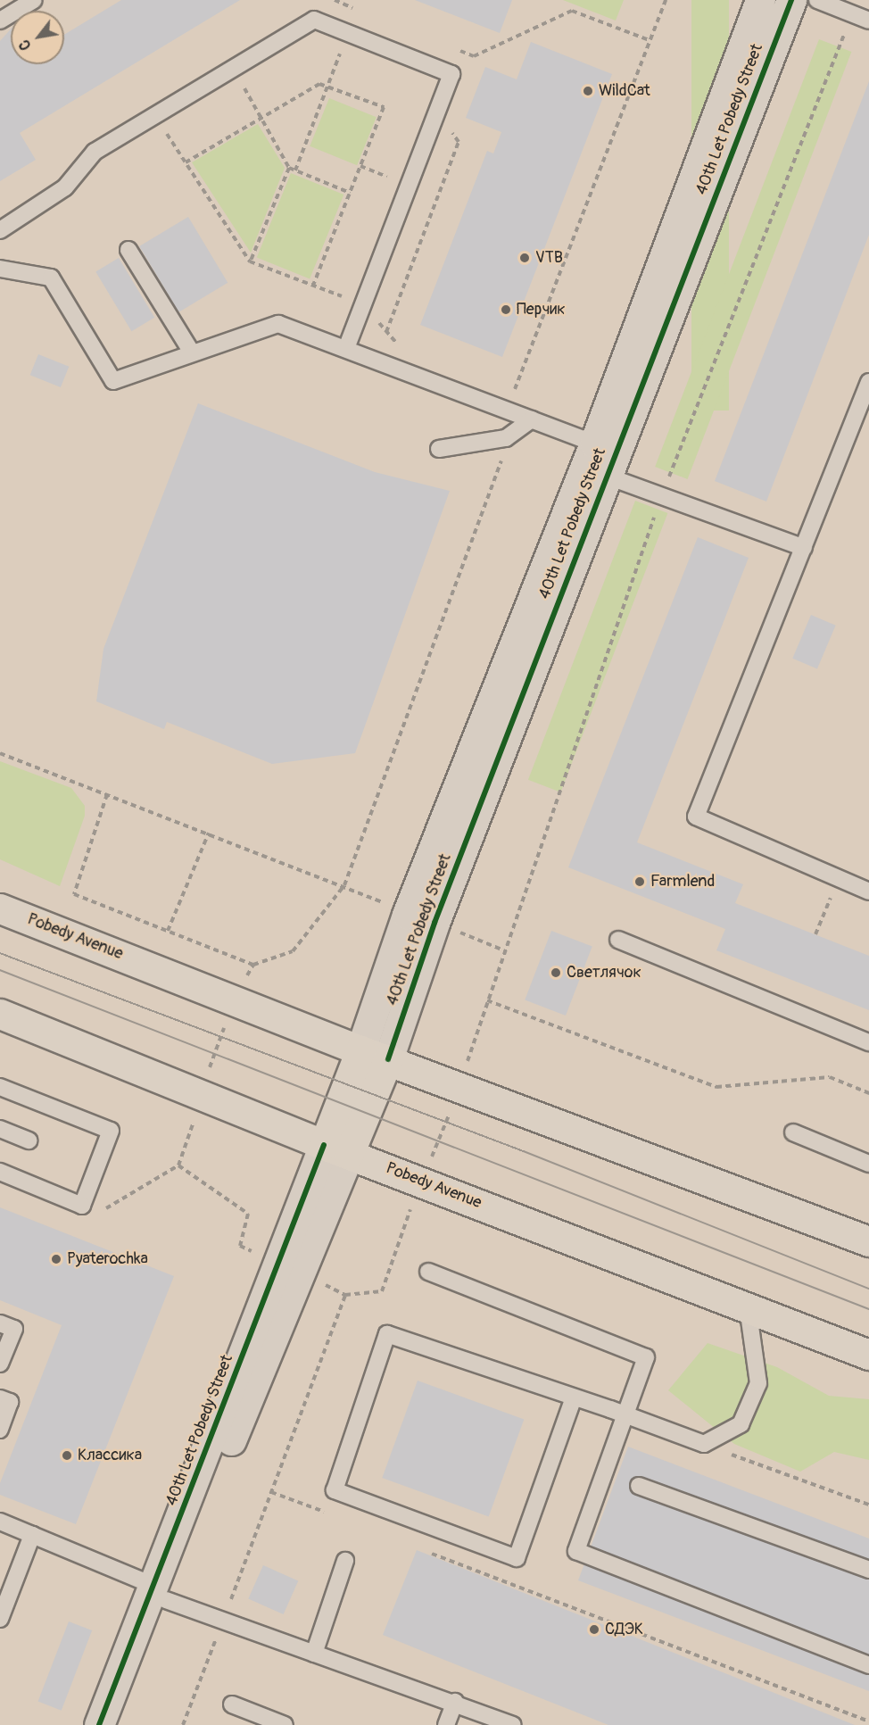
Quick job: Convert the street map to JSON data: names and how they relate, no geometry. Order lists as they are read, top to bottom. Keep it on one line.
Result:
{"streets":{"main road":["40th Let Pobedy Street","Pobedy Avenue"]},"crossings":[["40th Let Pobedy Street","Pobedy Avenue"]],"places":["WildCat","VTB","Перчик","Farmlend","Светлячок","Pyaterochka","Классика","СДЭК"],"north":"bottom left"}
